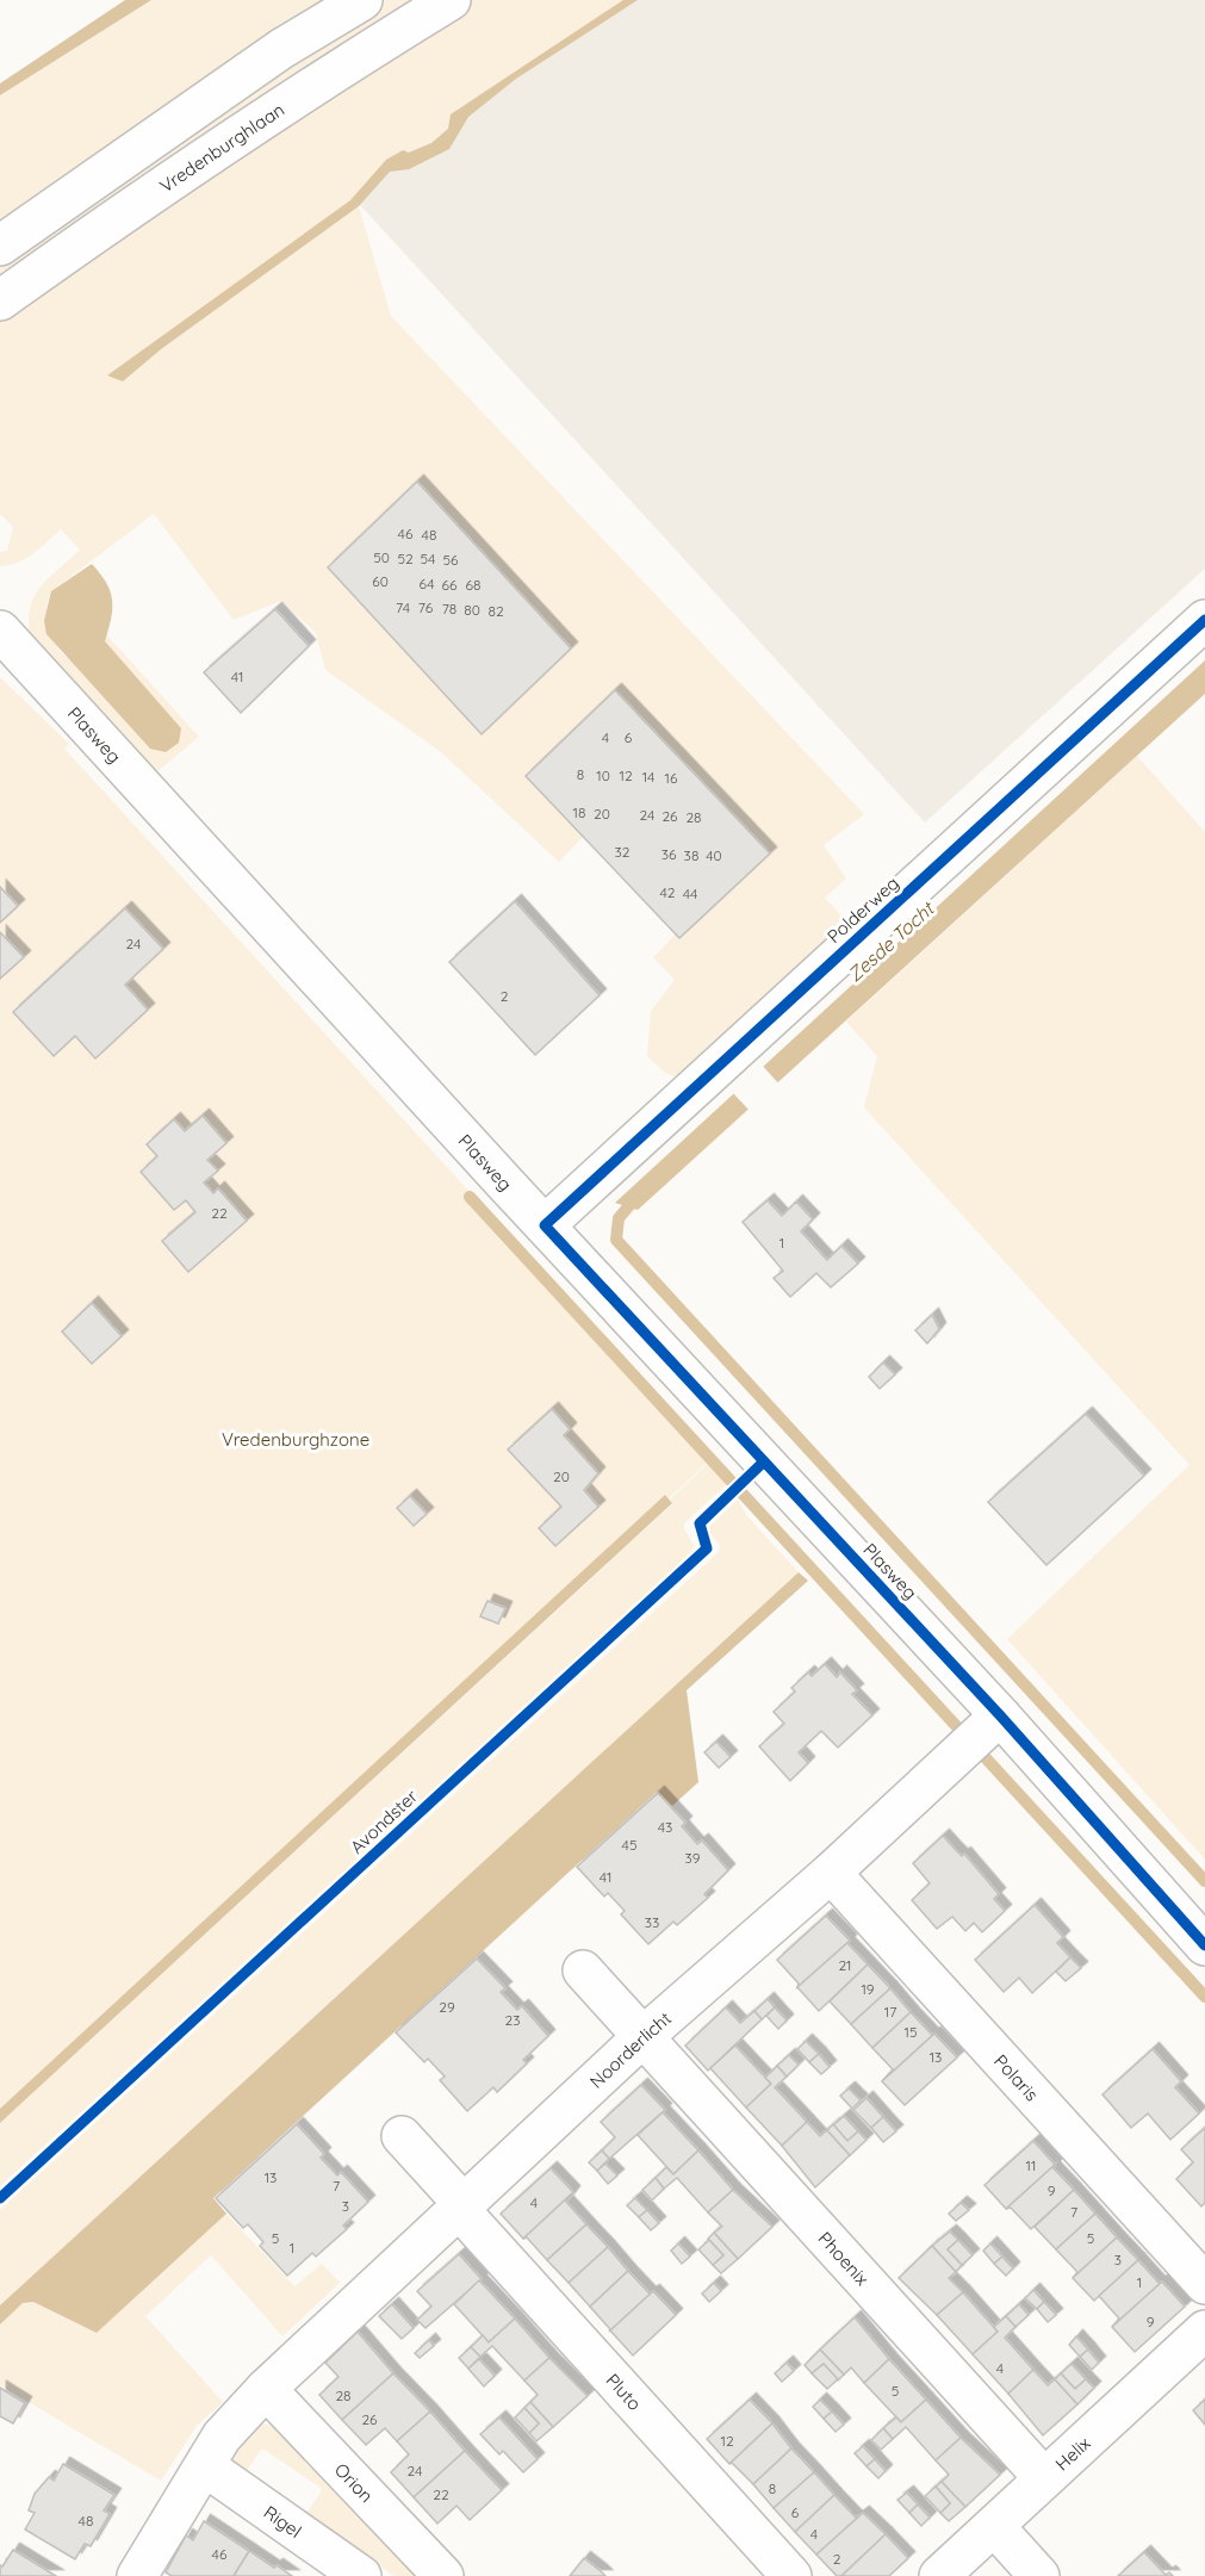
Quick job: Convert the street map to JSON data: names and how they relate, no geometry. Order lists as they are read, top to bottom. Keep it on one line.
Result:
{"streets":{"street":["Vredenburghlaan","Plasweg","Polderweg","Noorderlicht","Polaris","Phoenix","Pluto","Helix","Orion","Rigel"],"cycle path":["Avondster"]},"crossings":[["Plasweg","Polderweg"],["Plasweg","Noorderlicht"],["Noorderlicht","Polaris"],["Noorderlicht","Phoenix"],["Noorderlicht","Pluto"],["Noorderlicht","Orion"],["Phoenix","Helix"]],"water":["Zesde Tocht"],"parks":["Vredenburghzone"],"house_numbers":["46","48","50","52","54","56","60","64","66","68","74","76","78","80","82","41","4","6","8","10","12","14","16","18","20","24","26","28","32","36","38","40","42","44","24","2","22","1","20","43","45","39","41","33","21","19","29","17","23","15","13","11","13","7","9","4","3","7","5","5","1","3","1","9","4","5","28","26","12","24","8","22","6","48","4","46","2"]}
